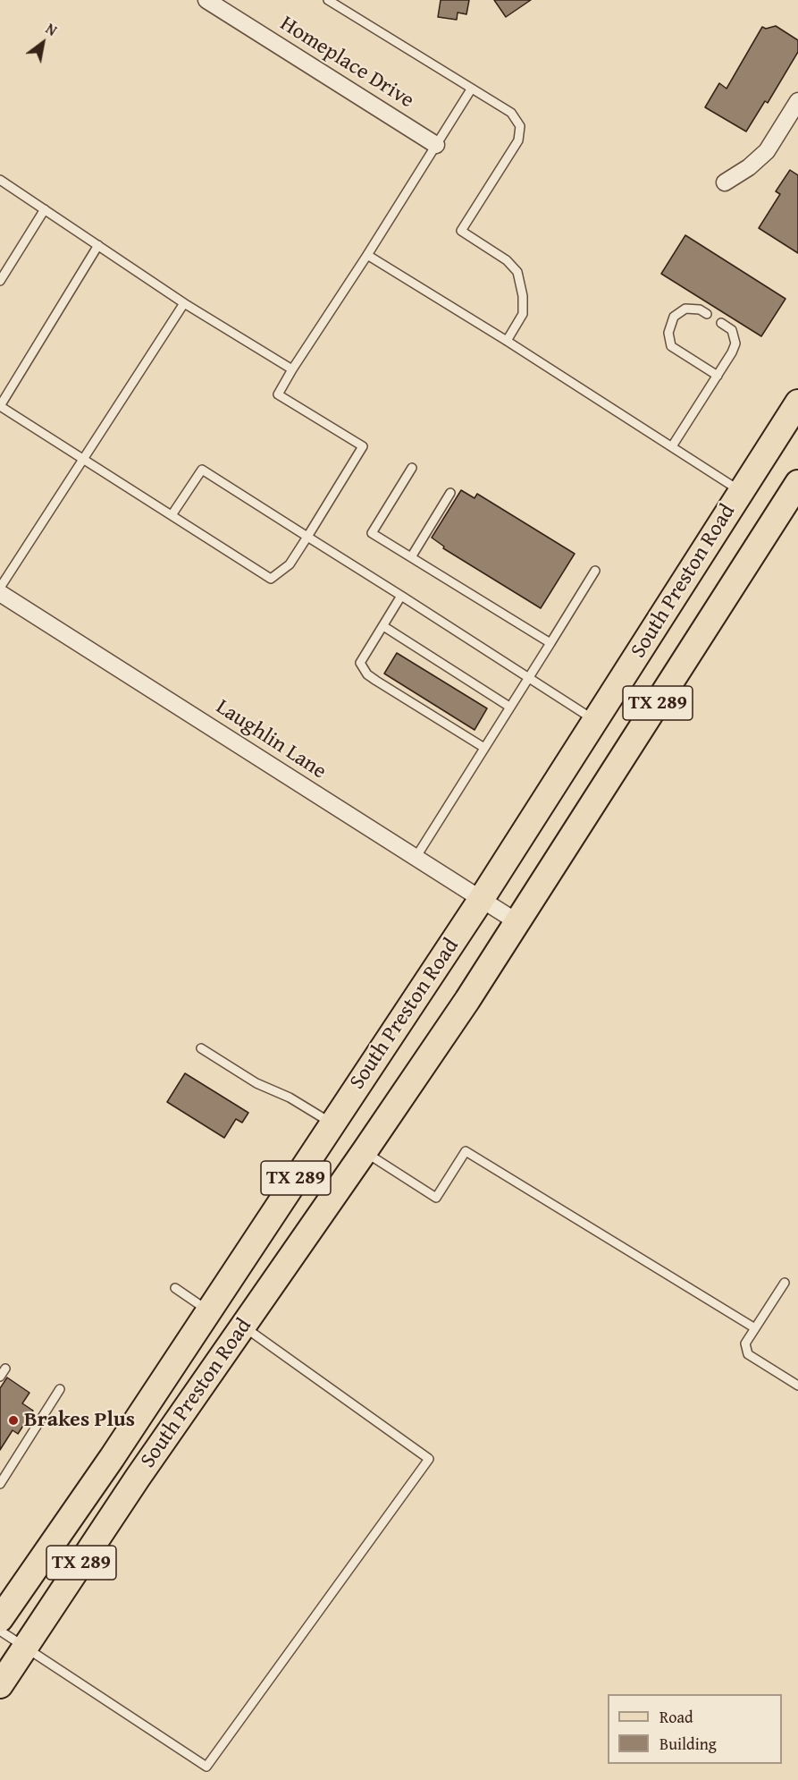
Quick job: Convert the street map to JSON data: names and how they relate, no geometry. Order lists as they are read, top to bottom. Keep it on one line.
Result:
{"streets":{"main road":["South Preston Road","TX 289"],"street":["Homeplace Drive","Laughlin Lane"]},"crossings":[["South Preston Road","Laughlin Lane"]],"places":["Brakes Plus"],"legend":["Road","Building"],"north":"top right"}
